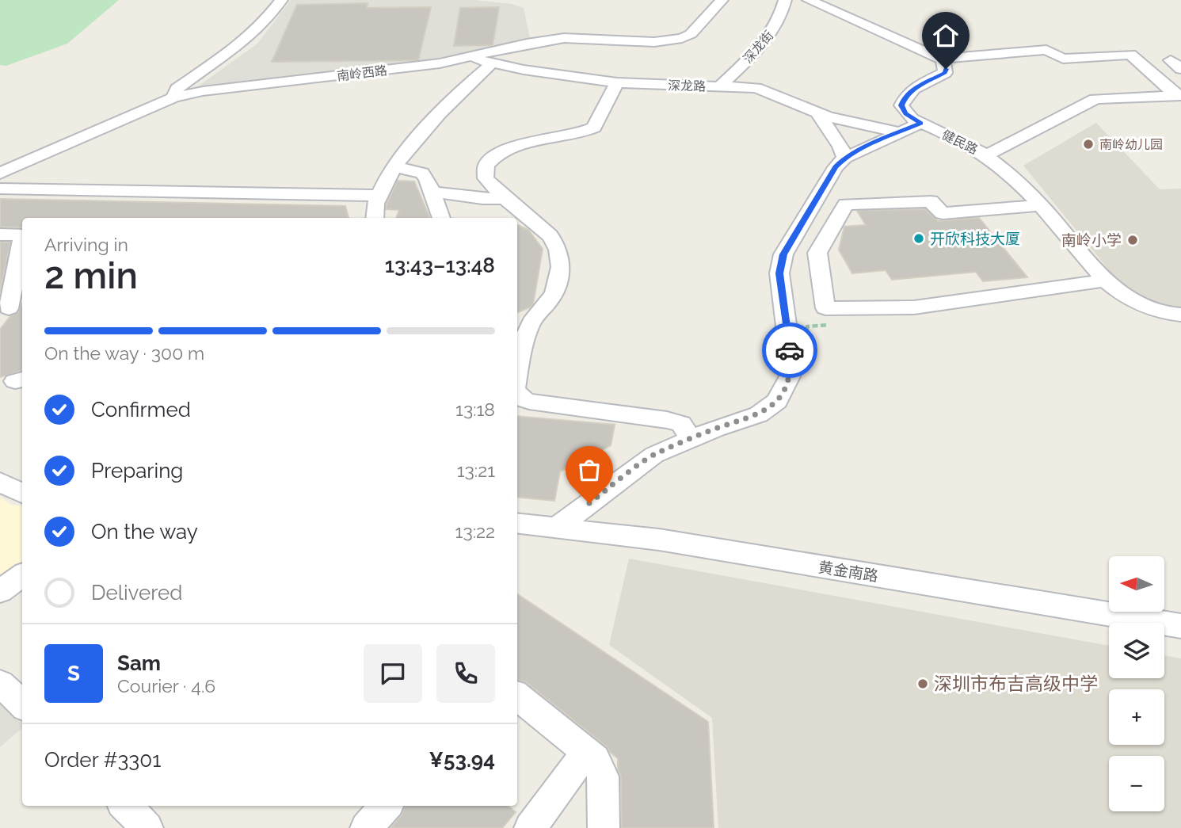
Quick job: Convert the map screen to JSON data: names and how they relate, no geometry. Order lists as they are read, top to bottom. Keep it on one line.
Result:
{"streets":{"street":["深龙街","南岭西路","深龙路","健民路","黄金南路"]},"crossings":[["深龙街","深龙路"],["南岭西路","深龙路"]],"places":["南岭幼儿园","开欣科技大厦","南岭小学","深圳市布吉高级中学"],"north":"left","page":{"heading":["2 min","Arriving in","13:43–13:48"],"panel":["Sam","Courier · 4.6","Order #3301","¥53.94"],"bar":"On the way · 300 m","list":[["Confirmed","13:18"],["Preparing","13:21"],["On the way","13:22"],"Delivered"],"map_buttons":["+","−"],"round":"S"}}
